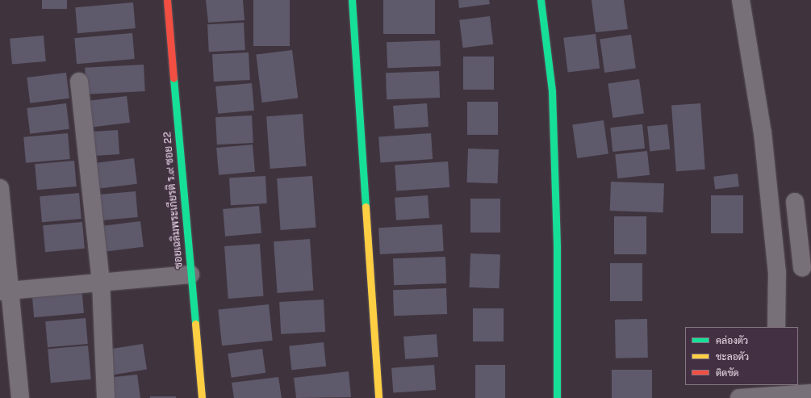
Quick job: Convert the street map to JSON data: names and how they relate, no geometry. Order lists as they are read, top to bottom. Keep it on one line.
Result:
{"streets":{"street":["ซอยเฉลิมพระเกียรติ ร.๙ ซอย 22"]},"legend":["คล่องตัว","ชะลอตัว","ติดขัด"]}
